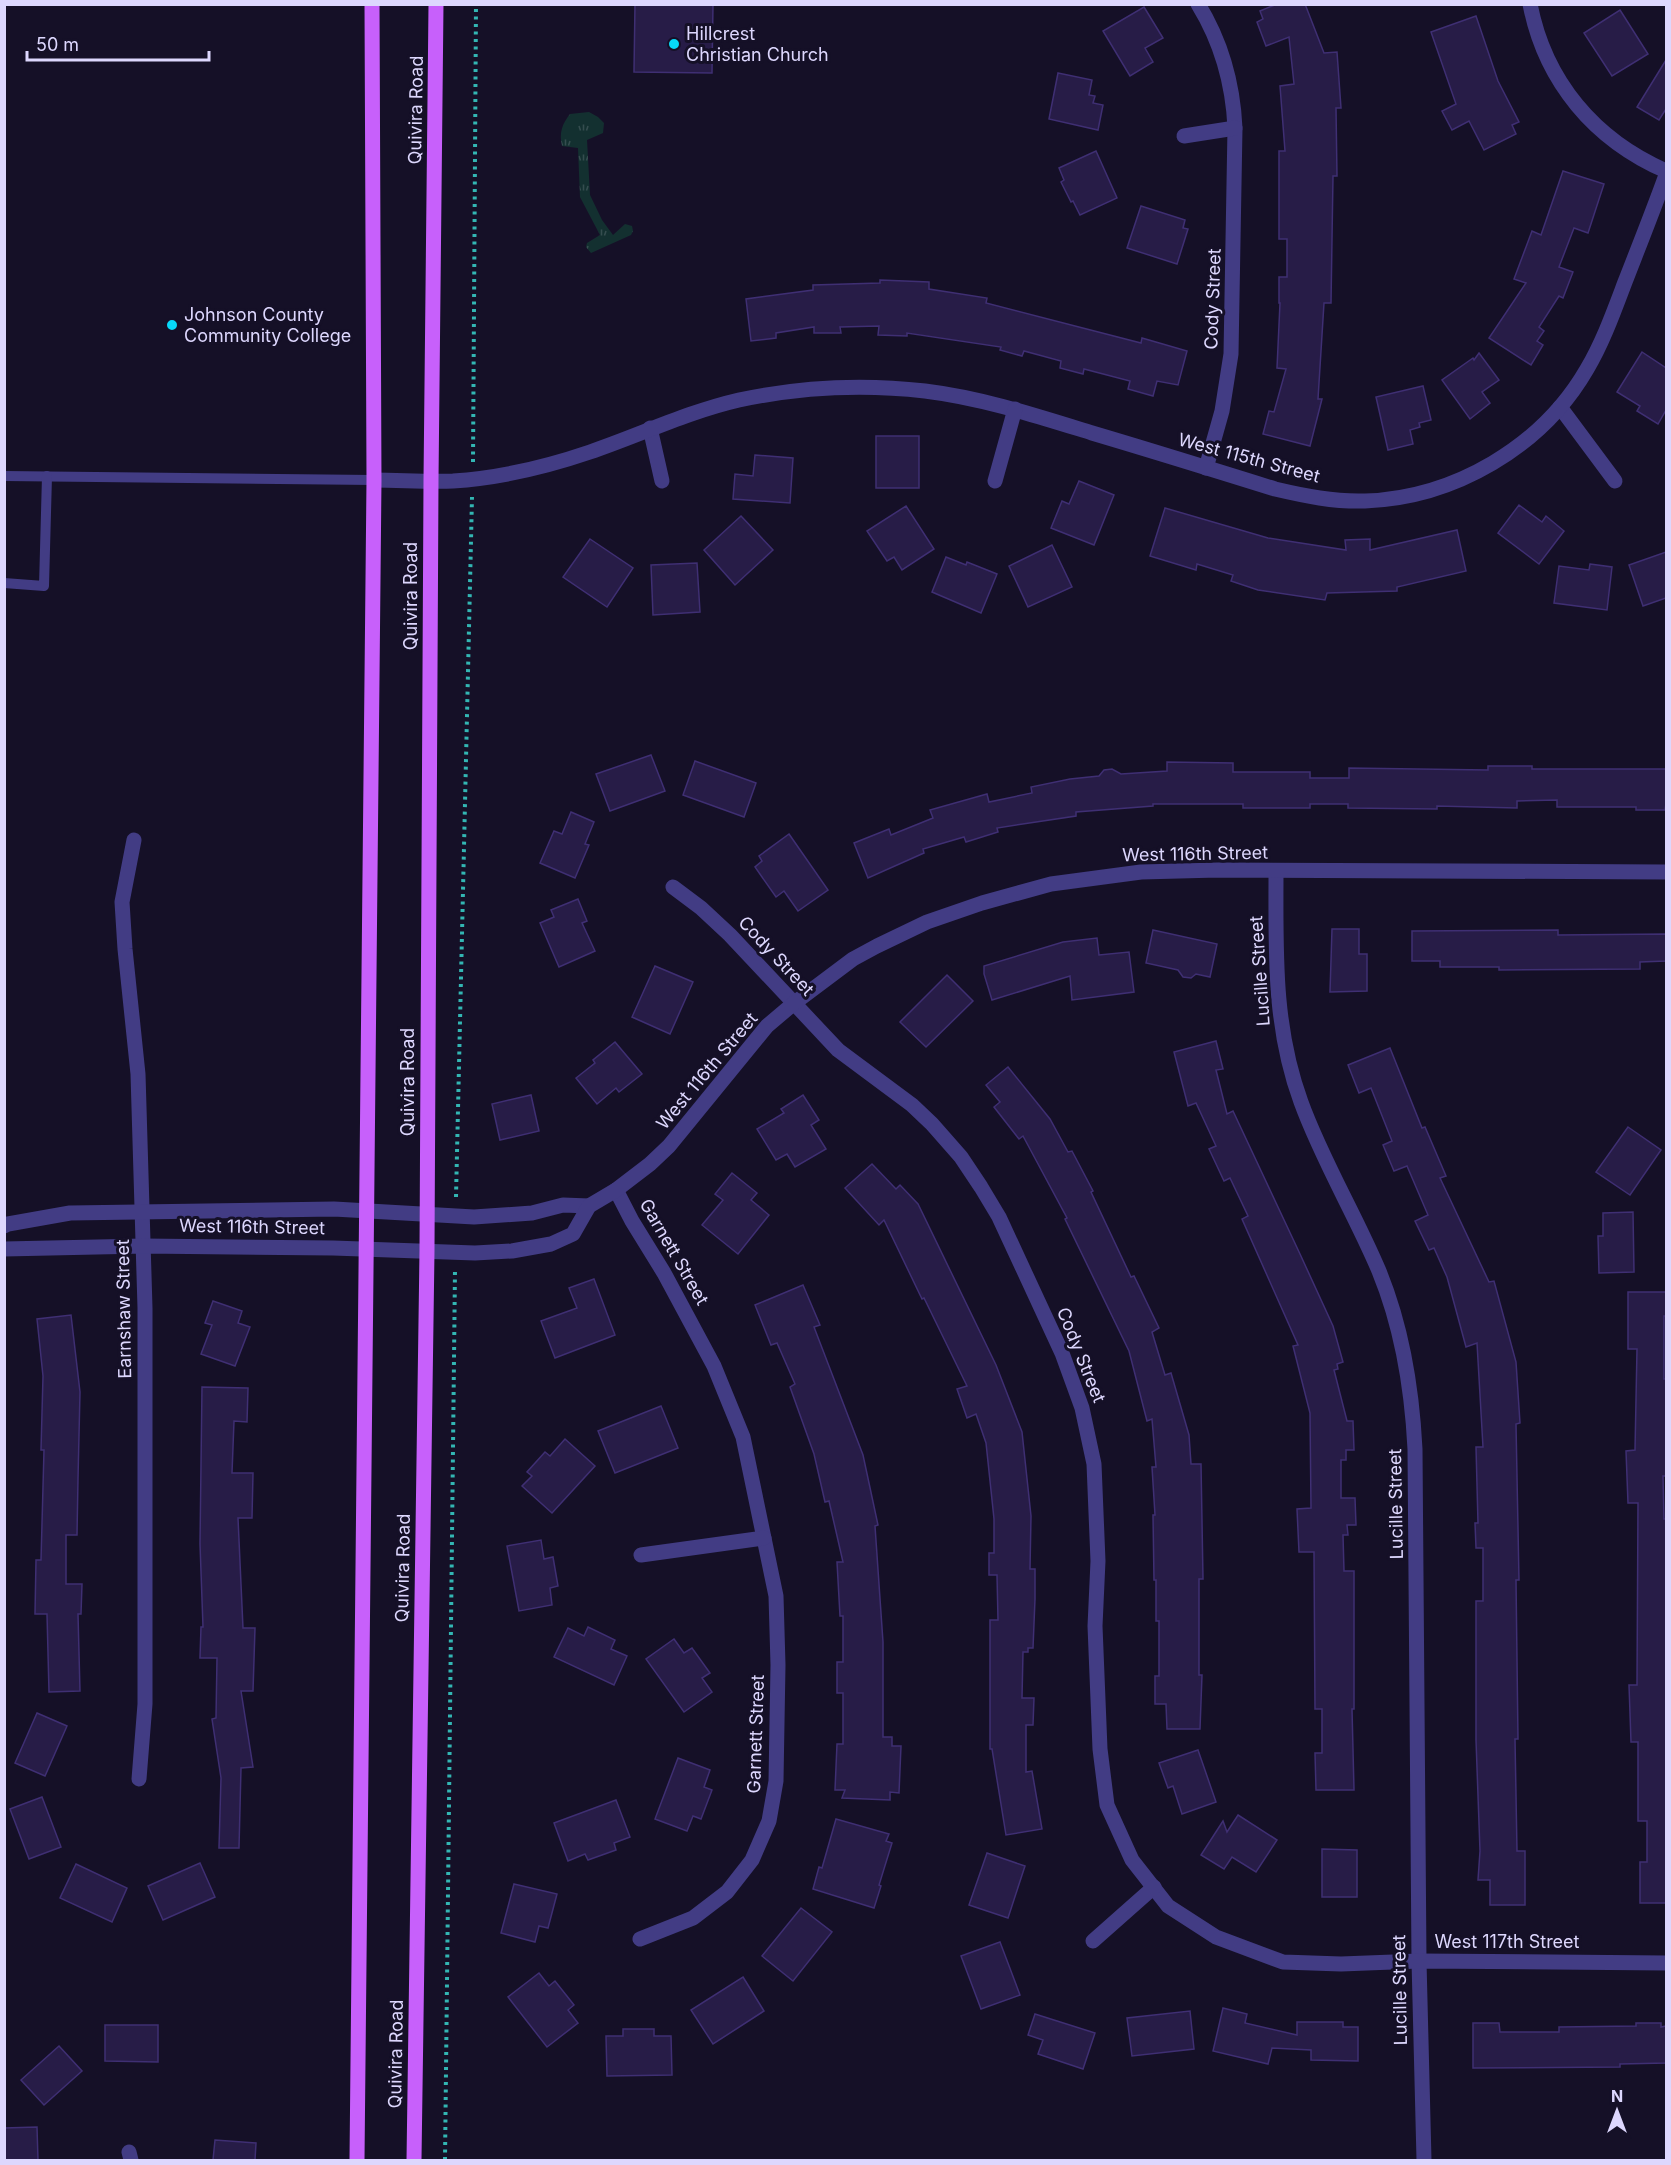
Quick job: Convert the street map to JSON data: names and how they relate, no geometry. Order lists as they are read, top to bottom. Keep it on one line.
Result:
{"streets":{"main road":["Quivira Road"],"street":["Cody Street","West 115th Street","West 116th Street","Lucille Street","Garnett Street","Earnshaw Street","West 117th Street"]},"crossings":[["Quivira Road","West 115th Street"],["Quivira Road","West 116th Street"],["Cody Street","West 115th Street"],["Cody Street","West 116th Street"],["Cody Street","West 117th Street"],["West 116th Street","Lucille Street"],["West 116th Street","Garnett Street"],["West 116th Street","Earnshaw Street"],["Lucille Street","West 117th Street"]],"places":["Hillcrest Christian Church","Johnson County Community College"],"scale_bar":"50 m","north":"top"}
